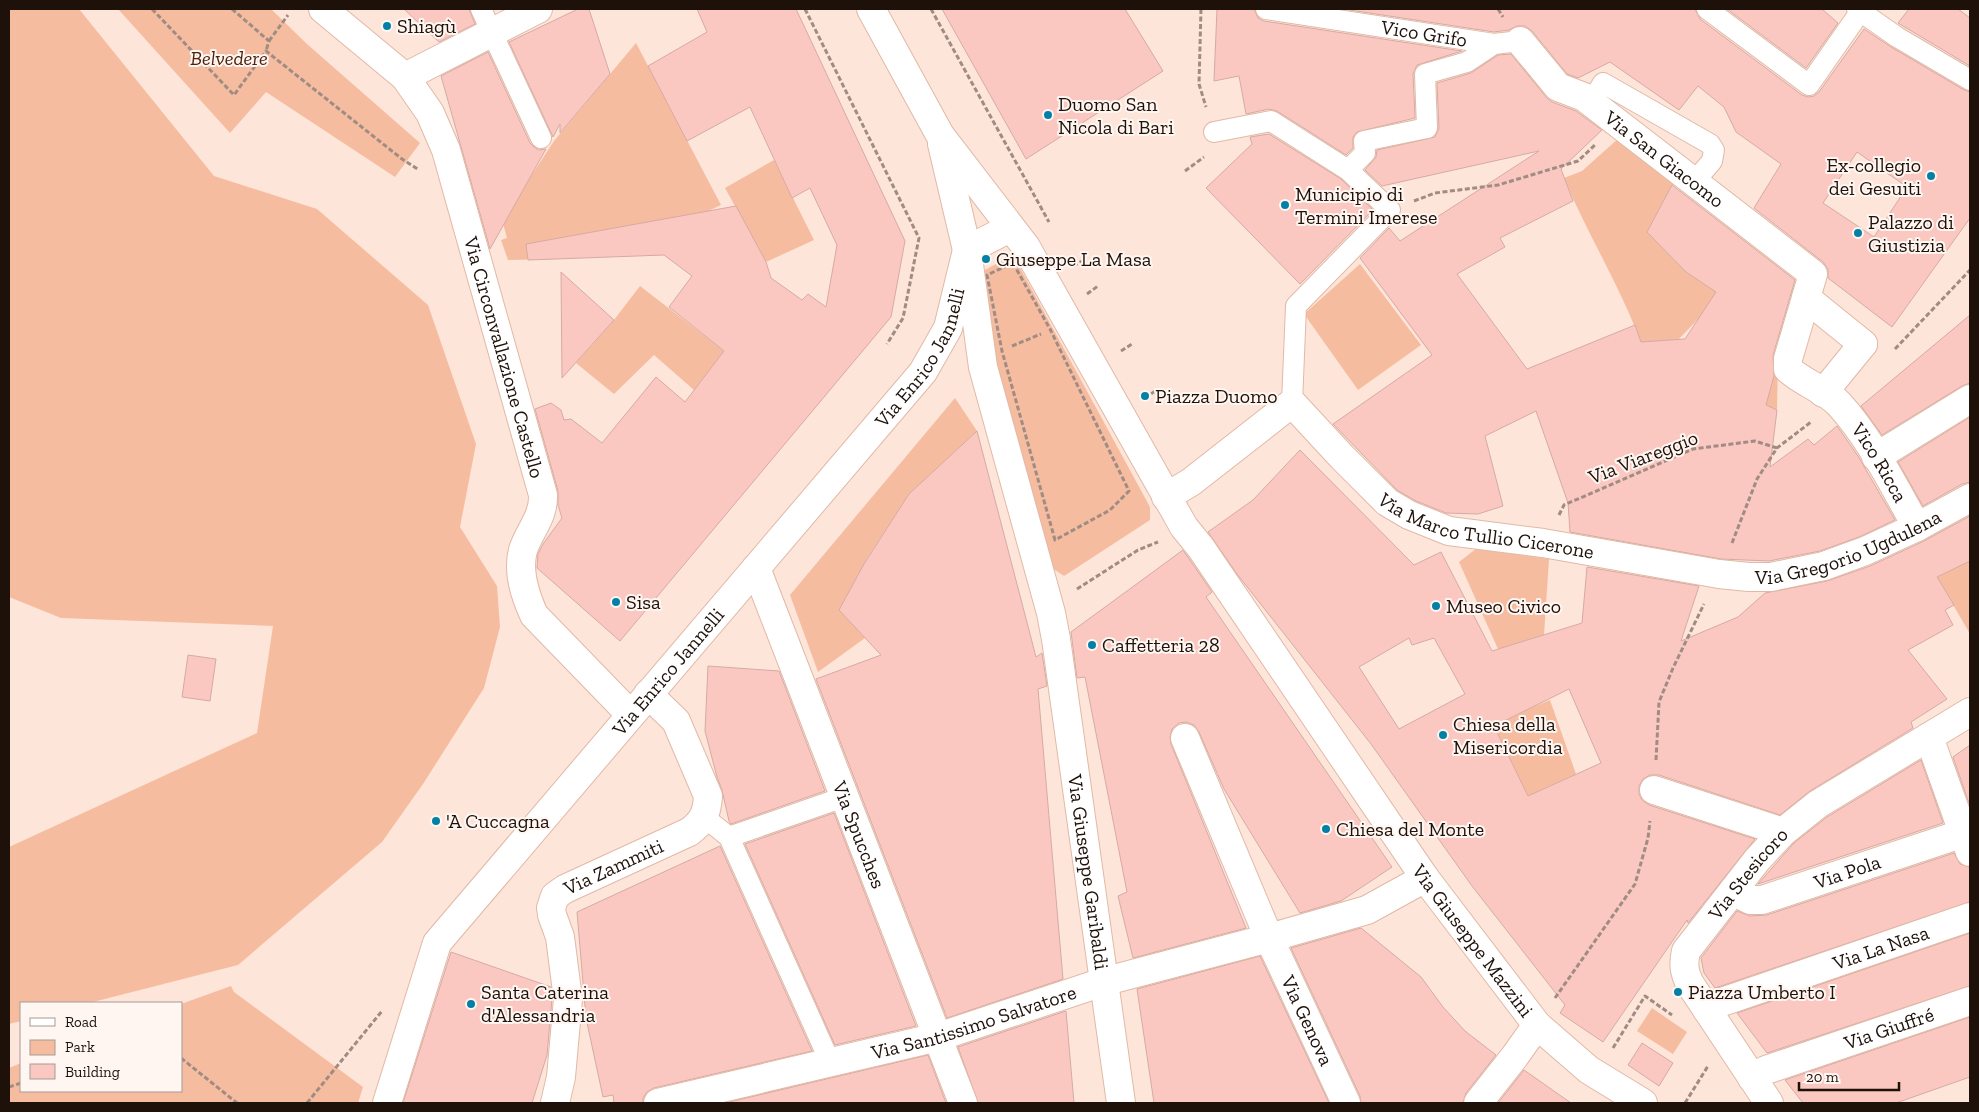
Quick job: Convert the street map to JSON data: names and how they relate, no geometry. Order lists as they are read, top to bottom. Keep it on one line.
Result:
{"streets":{"street":["Via San Giacomo","Via Enrico Jannelli","Via Circonvallazione Castello","Vico Ricca","Via Marco Tullio Cicerone","Via Gregorio Ugdulena","Via Spucches","Via Zammiti","Via Giuseppe Garibaldi","Via Pola","Via Stesicoro","Via Giuseppe Mazzini","Via La Nasa","Via Genova","Via Santissimo Salvatore","Via Giuffré"],"lane":["Vico Grifo"],"path":["Via Viareggio"]},"crossings":[["Vico Grifo","Via San Giacomo"],["Via San Giacomo","Vico Ricca"],["Via Enrico Jannelli","Via Circonvallazione Castello"],["Via Enrico Jannelli","Via Spucches"],["Via Enrico Jannelli","Via Giuseppe Garibaldi"],["Via Viareggio","Via Marco Tullio Cicerone"],["Vico Ricca","Via Gregorio Ugdulena"],["Via Marco Tullio Cicerone","Via Gregorio Ugdulena"],["Via Spucches","Via Santissimo Salvatore"],["Via Giuseppe Garibaldi","Via Giuseppe Mazzini"],["Via Giuseppe Garibaldi","Via Santissimo Salvatore"],["Via Pola","Via Stesicoro"],["Via Stesicoro","Via La Nasa"],["Via Stesicoro","Via Giuffré"],["Via Giuseppe Mazzini","Via Santissimo Salvatore"],["Via Genova","Via Santissimo Salvatore"]],"parks":["Belvedere"],"places":["Shiagù","Duomo San Nicola di Bari","Ex-collegio dei Gesuiti","Municipio di Termini Imerese","Palazzo di Giustizia","Giuseppe La Masa","Piazza Duomo","Sisa","Museo Civico","Caffetteria 28","Chiesa della Misericordia","'A Cuccagna","Chiesa del Monte","Piazza Umberto I","Santa Caterina d'Alessandria"],"legend":["Road","Park","Building"],"scale_bar":"20 m"}
